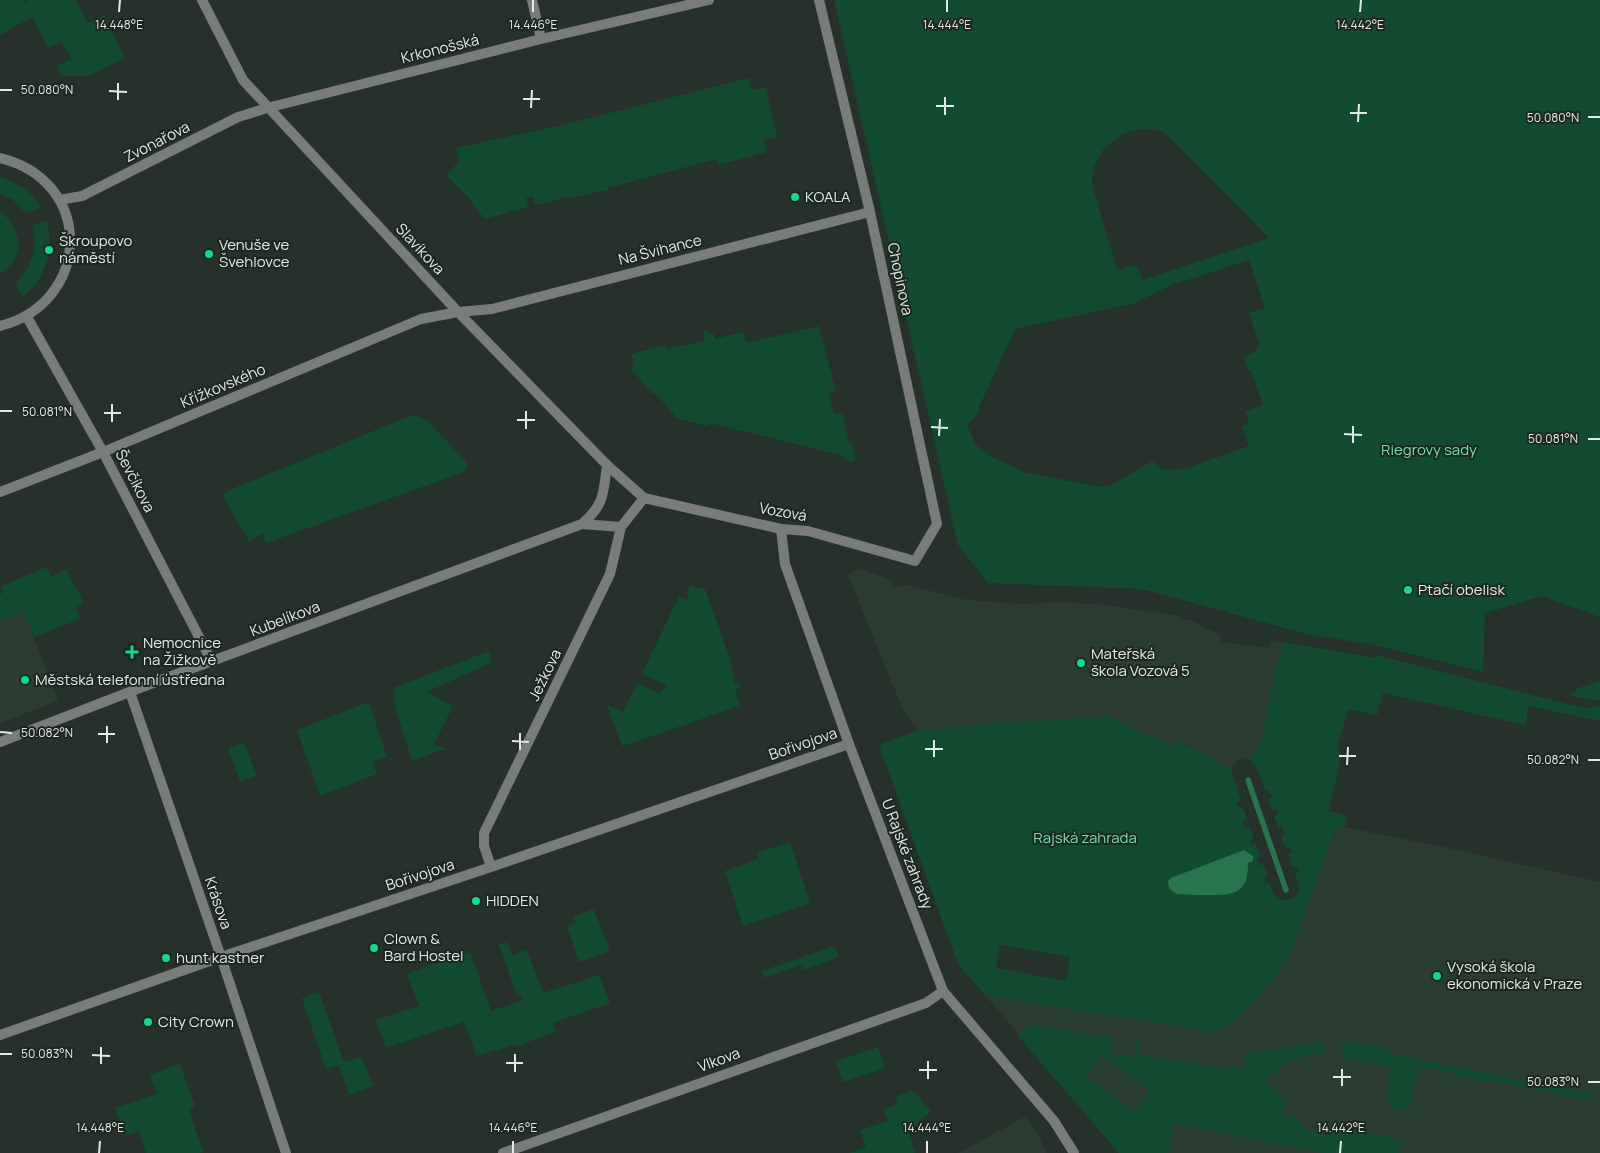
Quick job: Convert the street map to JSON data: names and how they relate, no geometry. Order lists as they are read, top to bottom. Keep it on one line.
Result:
{"streets":{"street":["Krkonošská","Zvonařova","Slavíkova","Na Švihance","Chopinova","Křížkovského","Ševčíkova","Vozová","Kubelíkova","Ježkova","Bořivojova","U Rajské zahrady","Krásova","Vlkova"]},"crossings":[["Krkonošská","Zvonařova"],["Krkonošská","Slavíkova"],["Zvonařova","Slavíkova"],["Slavíkova","Na Švihance"],["Slavíkova","Křížkovského"],["Slavíkova","Vozová"],["Slavíkova","Kubelíkova"],["Slavíkova","Ježkova"],["Na Švihance","Chopinova"],["Na Švihance","Křížkovského"],["Chopinova","Vozová"],["Křížkovského","Ševčíkova"],["Ševčíkova","Kubelíkova"],["Vozová","Ježkova"],["Vozová","U Rajské zahrady"],["Kubelíkova","Ježkova"],["Kubelíkova","Krásova"],["Ježkova","Bořivojova"],["Bořivojova","U Rajské zahrady"],["Bořivojova","Krásova"],["U Rajské zahrady","Vlkova"]],"parks":["Riegrovy sady","Rajská zahrada"],"places":{"other":["KOALA","Škroupovo náměstí","Venuše ve Švehlovce","Ptačí obelisk","Mateřská škola Vozová 5","Městská telefonní ústředna","HIDDEN","Clown & Bard Hostel","hunt kastner","Vysoká škola ekonomická v Praze","City Crown"],"health":["Nemocnice na Žižkově"]},"coordinates":["14.448°E","14.446°E","14.444°E","14.442°E","50.080°N","50.081°N","50.082°N","50.083°N"]}
